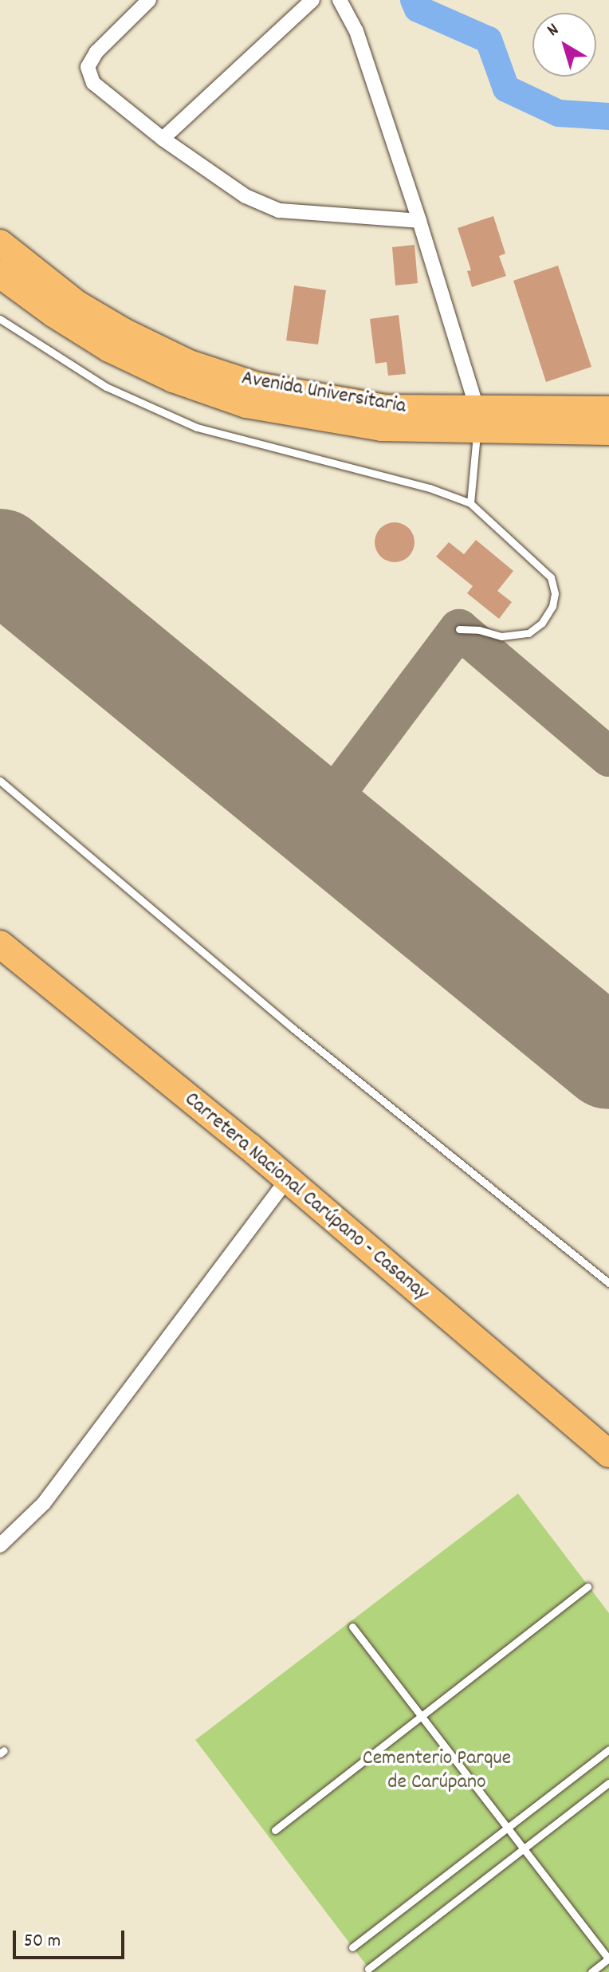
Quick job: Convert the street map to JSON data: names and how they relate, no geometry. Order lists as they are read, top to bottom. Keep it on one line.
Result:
{"streets":{"highway":["Avenida Universitaria","Carretera Nacional Carúpano - Casanay"]},"parks":["Cementerio Parque de Carúpano"],"scale_bar":"50 m","north":"top left"}
